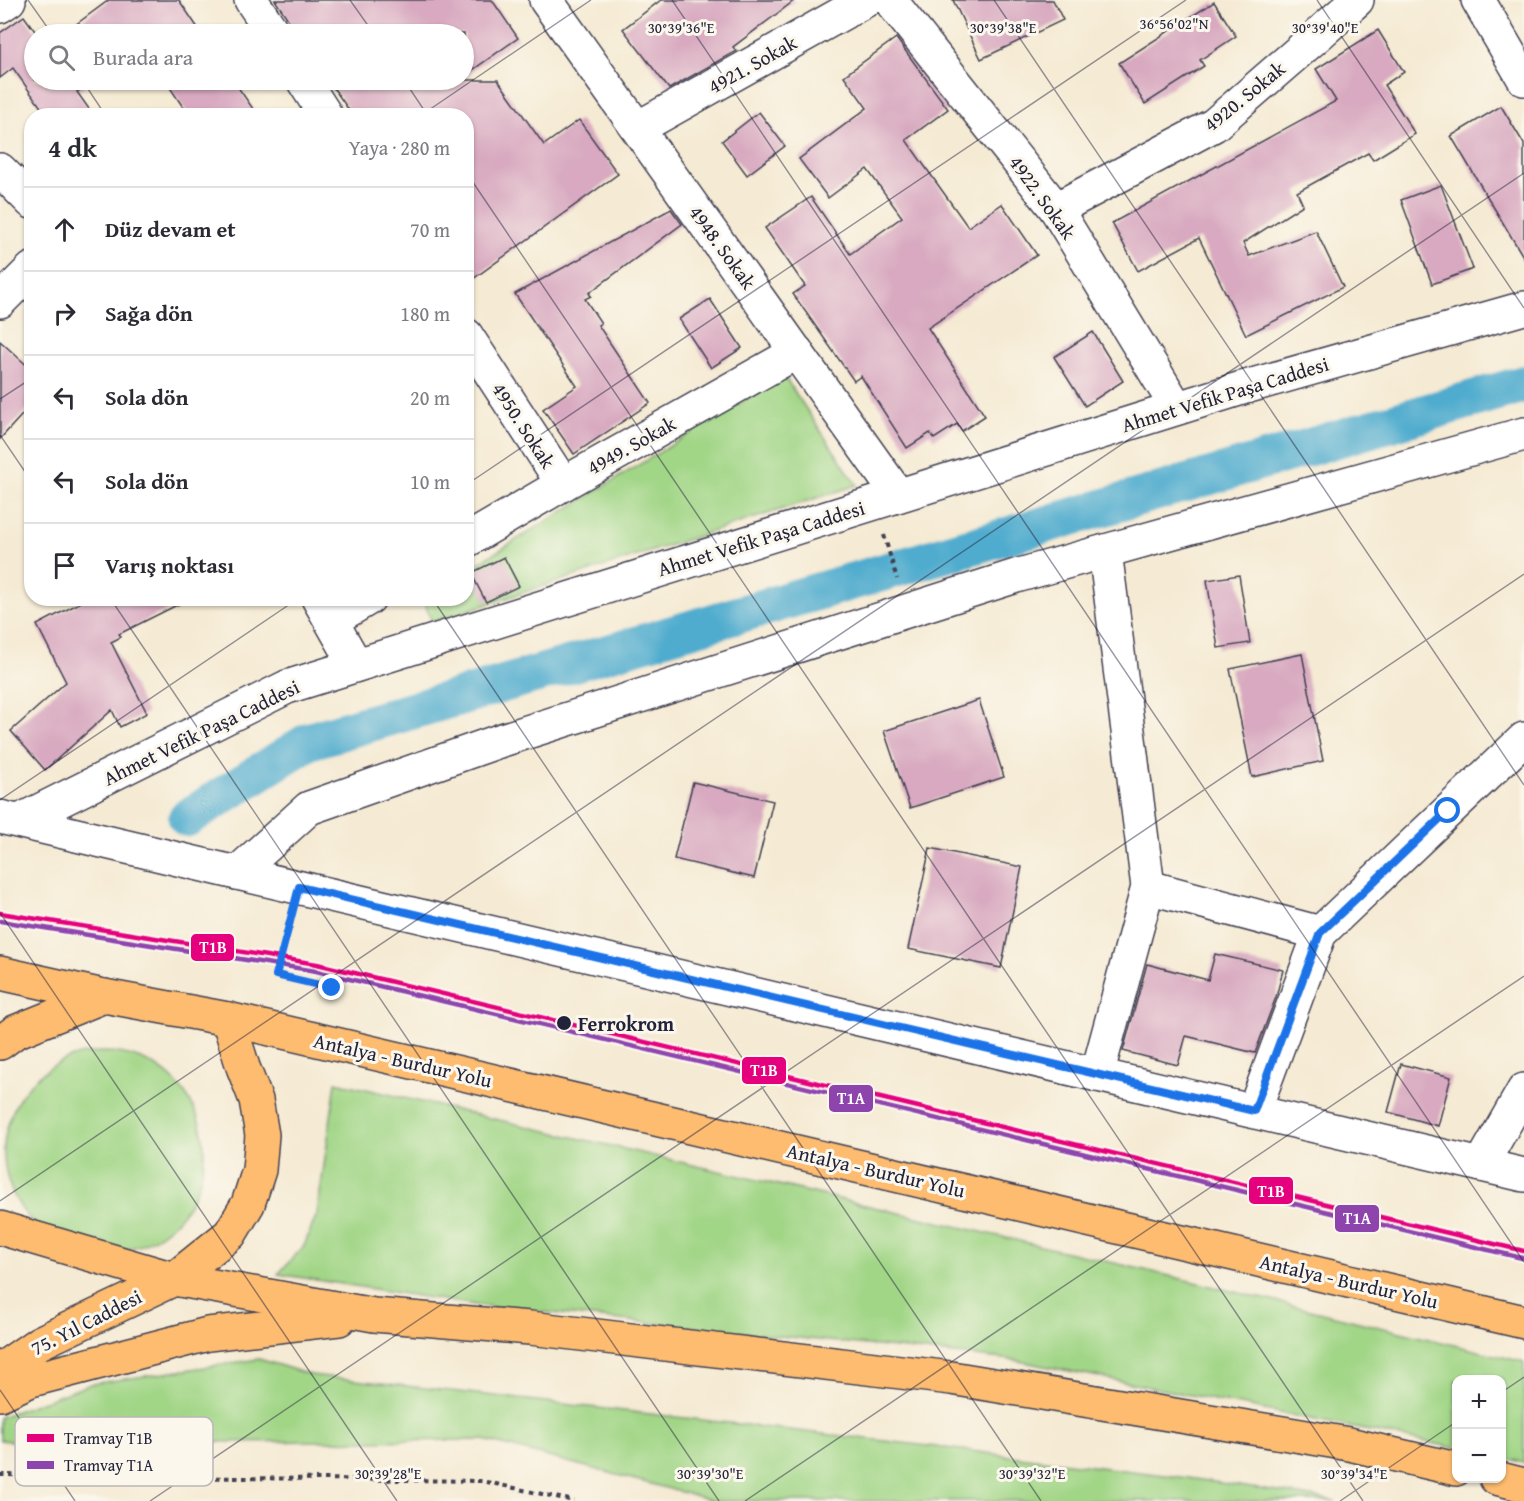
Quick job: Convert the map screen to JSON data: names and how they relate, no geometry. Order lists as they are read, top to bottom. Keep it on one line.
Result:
{"streets":{"main road":["Antalya - Burdur Yolu","75. Yıl Caddesi"],"street":["4921. Sokak","4920. Sokak","4922. Sokak","4948. Sokak","Ahmet Vefik Paşa Caddesi","4950. Sokak","4949. Sokak"]},"crossings":[["4921. Sokak","4948. Sokak"],["4920. Sokak","4922. Sokak"],["4922. Sokak","Ahmet Vefik Paşa Caddesi"],["4948. Sokak","Ahmet Vefik Paşa Caddesi"],["4948. Sokak","4949. Sokak"],["4950. Sokak","4949. Sokak"],["Antalya - Burdur Yolu","75. Yıl Caddesi"]],"places":["Ferrokrom"],"lines":["tram line T1B","tram line T1A"],"legend":["Tramvay T1B","Tramvay T1A"],"page":{"search":"Burada ara","heading":["4 dk","Yaya · 280 m"],"list":[["Düz devam et","70 m"],["Sağa dön","180 m"],["Sola dön","20 m"],["Sola dön","10 m"],"Varış noktası"],"map_buttons":["+","−"]},"coordinates":["36°56'02\"N","30°39'36\"E","30°39'38\"E","30°39'40\"E","30°39'28\"E","30°39'30\"E","30°39'32\"E","30°39'34\"E"]}
